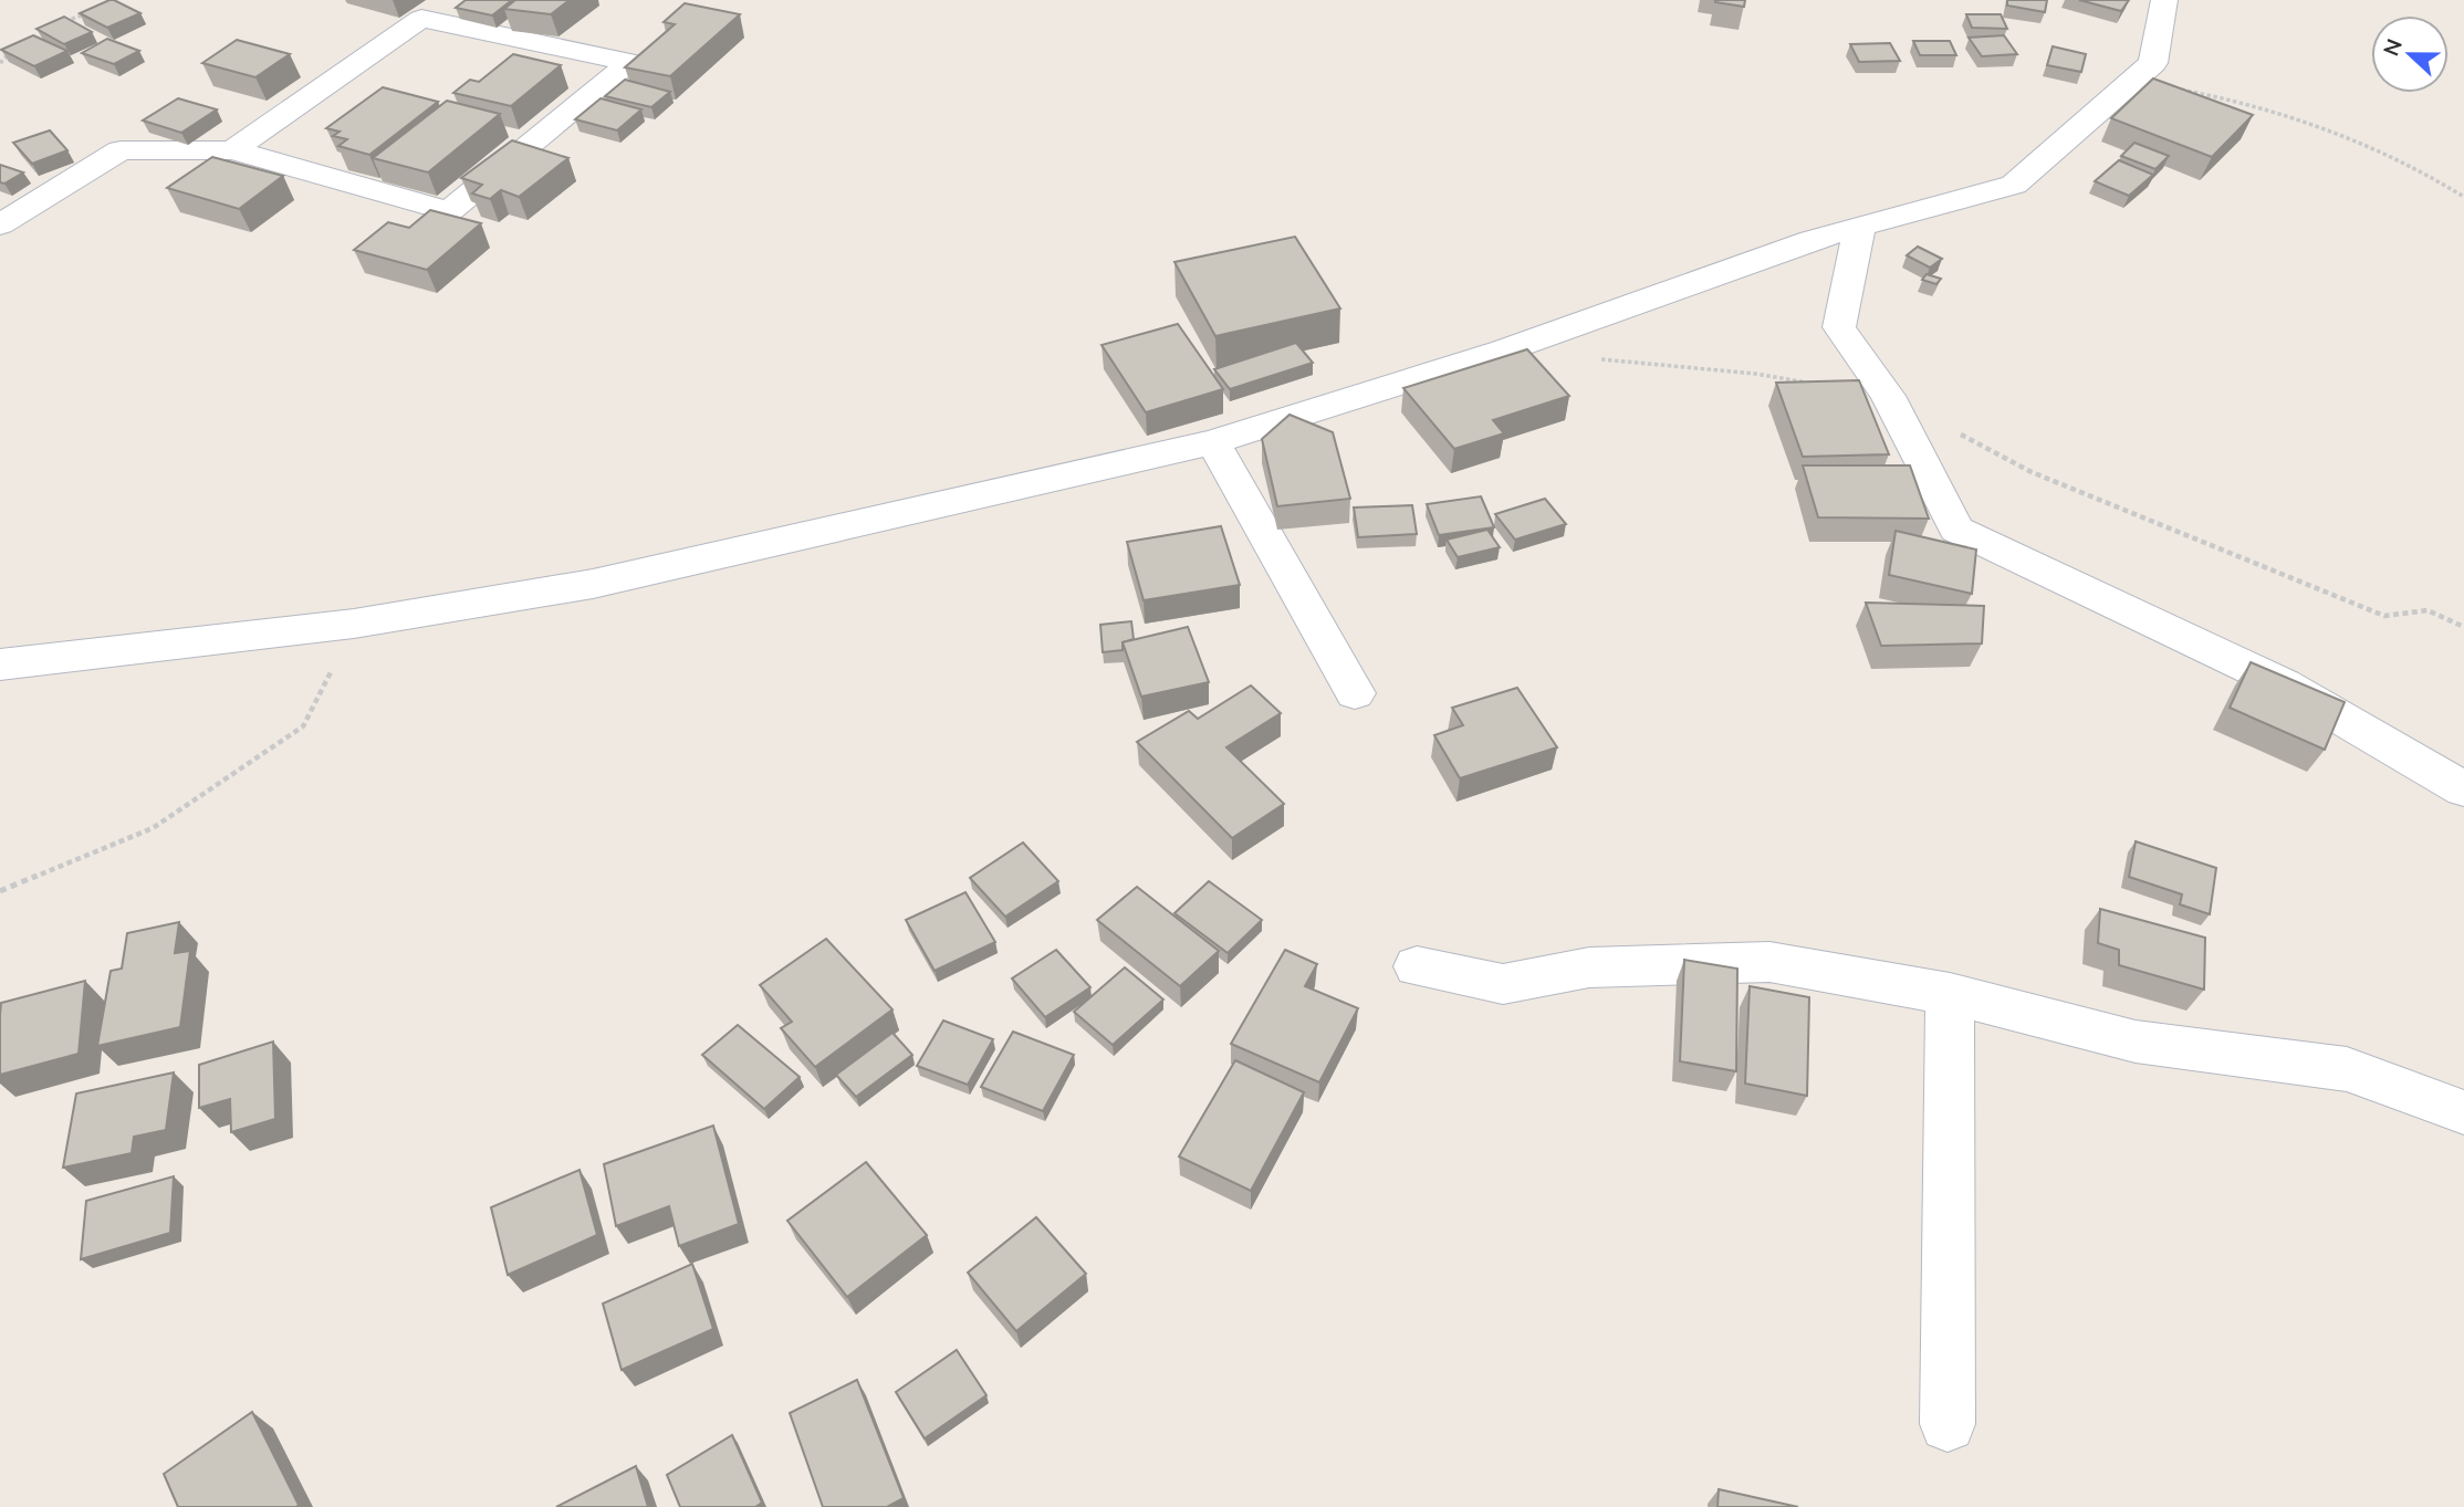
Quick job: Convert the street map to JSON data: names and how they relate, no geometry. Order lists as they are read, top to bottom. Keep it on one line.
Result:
{"north":"left"}
